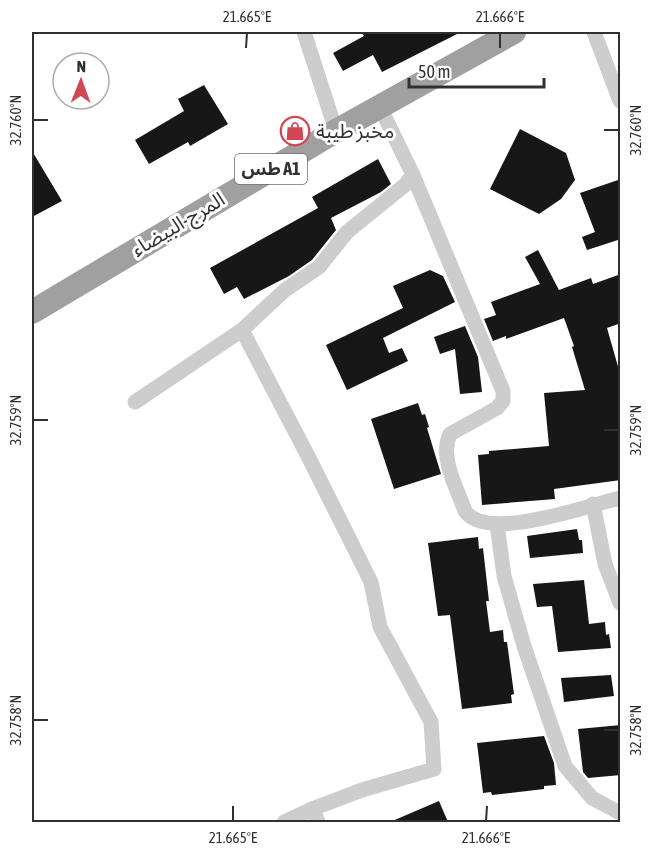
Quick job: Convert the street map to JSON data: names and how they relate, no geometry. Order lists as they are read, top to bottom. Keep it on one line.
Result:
{"streets":{"highway":["طس A1","المرج-البيضاء"]},"places":{"shop":["مخبز طيبة"]},"scale_bar":"50 m","north":"top","coordinates":["21.665°E","21.666°E","32.760°N","32.759°N","32.758°N"]}
